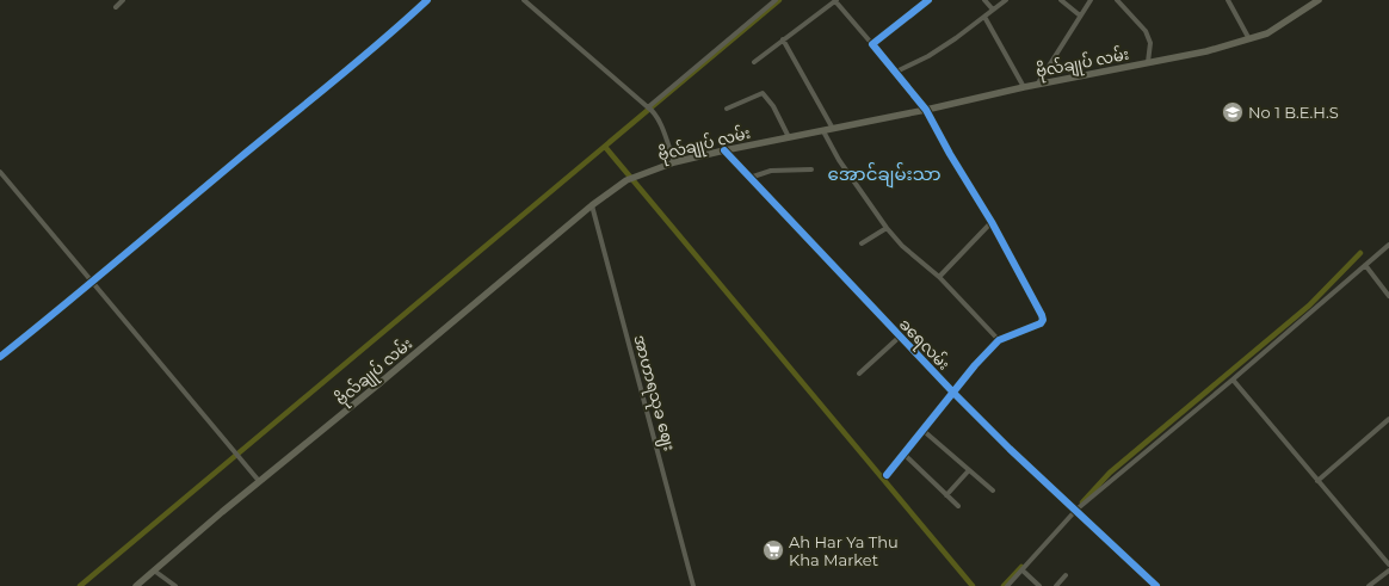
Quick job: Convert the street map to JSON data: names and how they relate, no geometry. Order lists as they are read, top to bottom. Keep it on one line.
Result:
{"streets":{"main road":["ဗိုလ်ချုပ် လမ်း"],"street":["ခရေလမ်း","အာဟာရသုခ ဈေး"]},"crossings":[["ဗိုလ်ချုပ် လမ်း","ခရေလမ်း"],["ဗိုလ်ချုပ် လမ်း","အာဟာရသုခ ဈေး"]],"districts":["အောင်ချမ်းသာ"],"places":{"school or university":["No 1 B.E.H.S"],"supermarket":["Ah Har Ya Thu Kha Market"]}}
